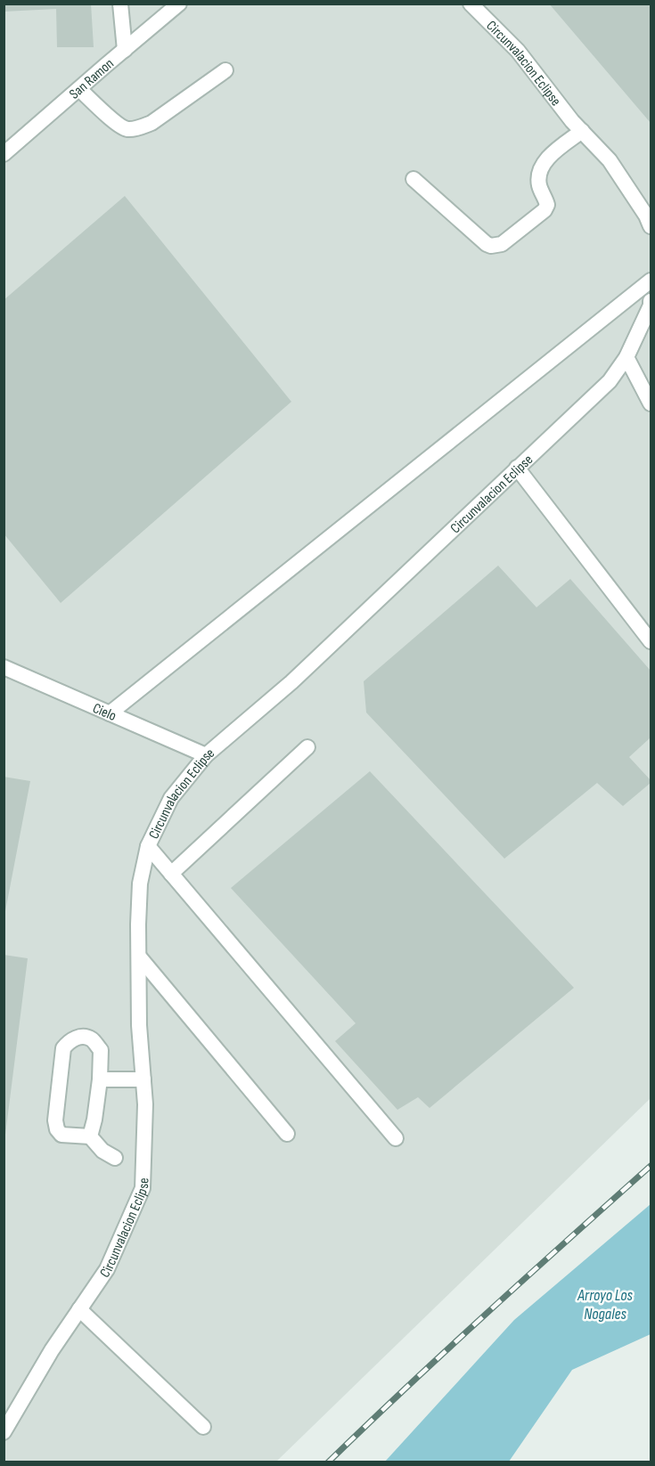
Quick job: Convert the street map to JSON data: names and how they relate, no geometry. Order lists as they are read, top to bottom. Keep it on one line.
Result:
{"streets":{"lane":["Circunvalacion Eclipse","San Ramon","Cielo"]},"crossings":[["Circunvalacion Eclipse","Cielo"]],"water":["Arroyo Los Nogales"]}
